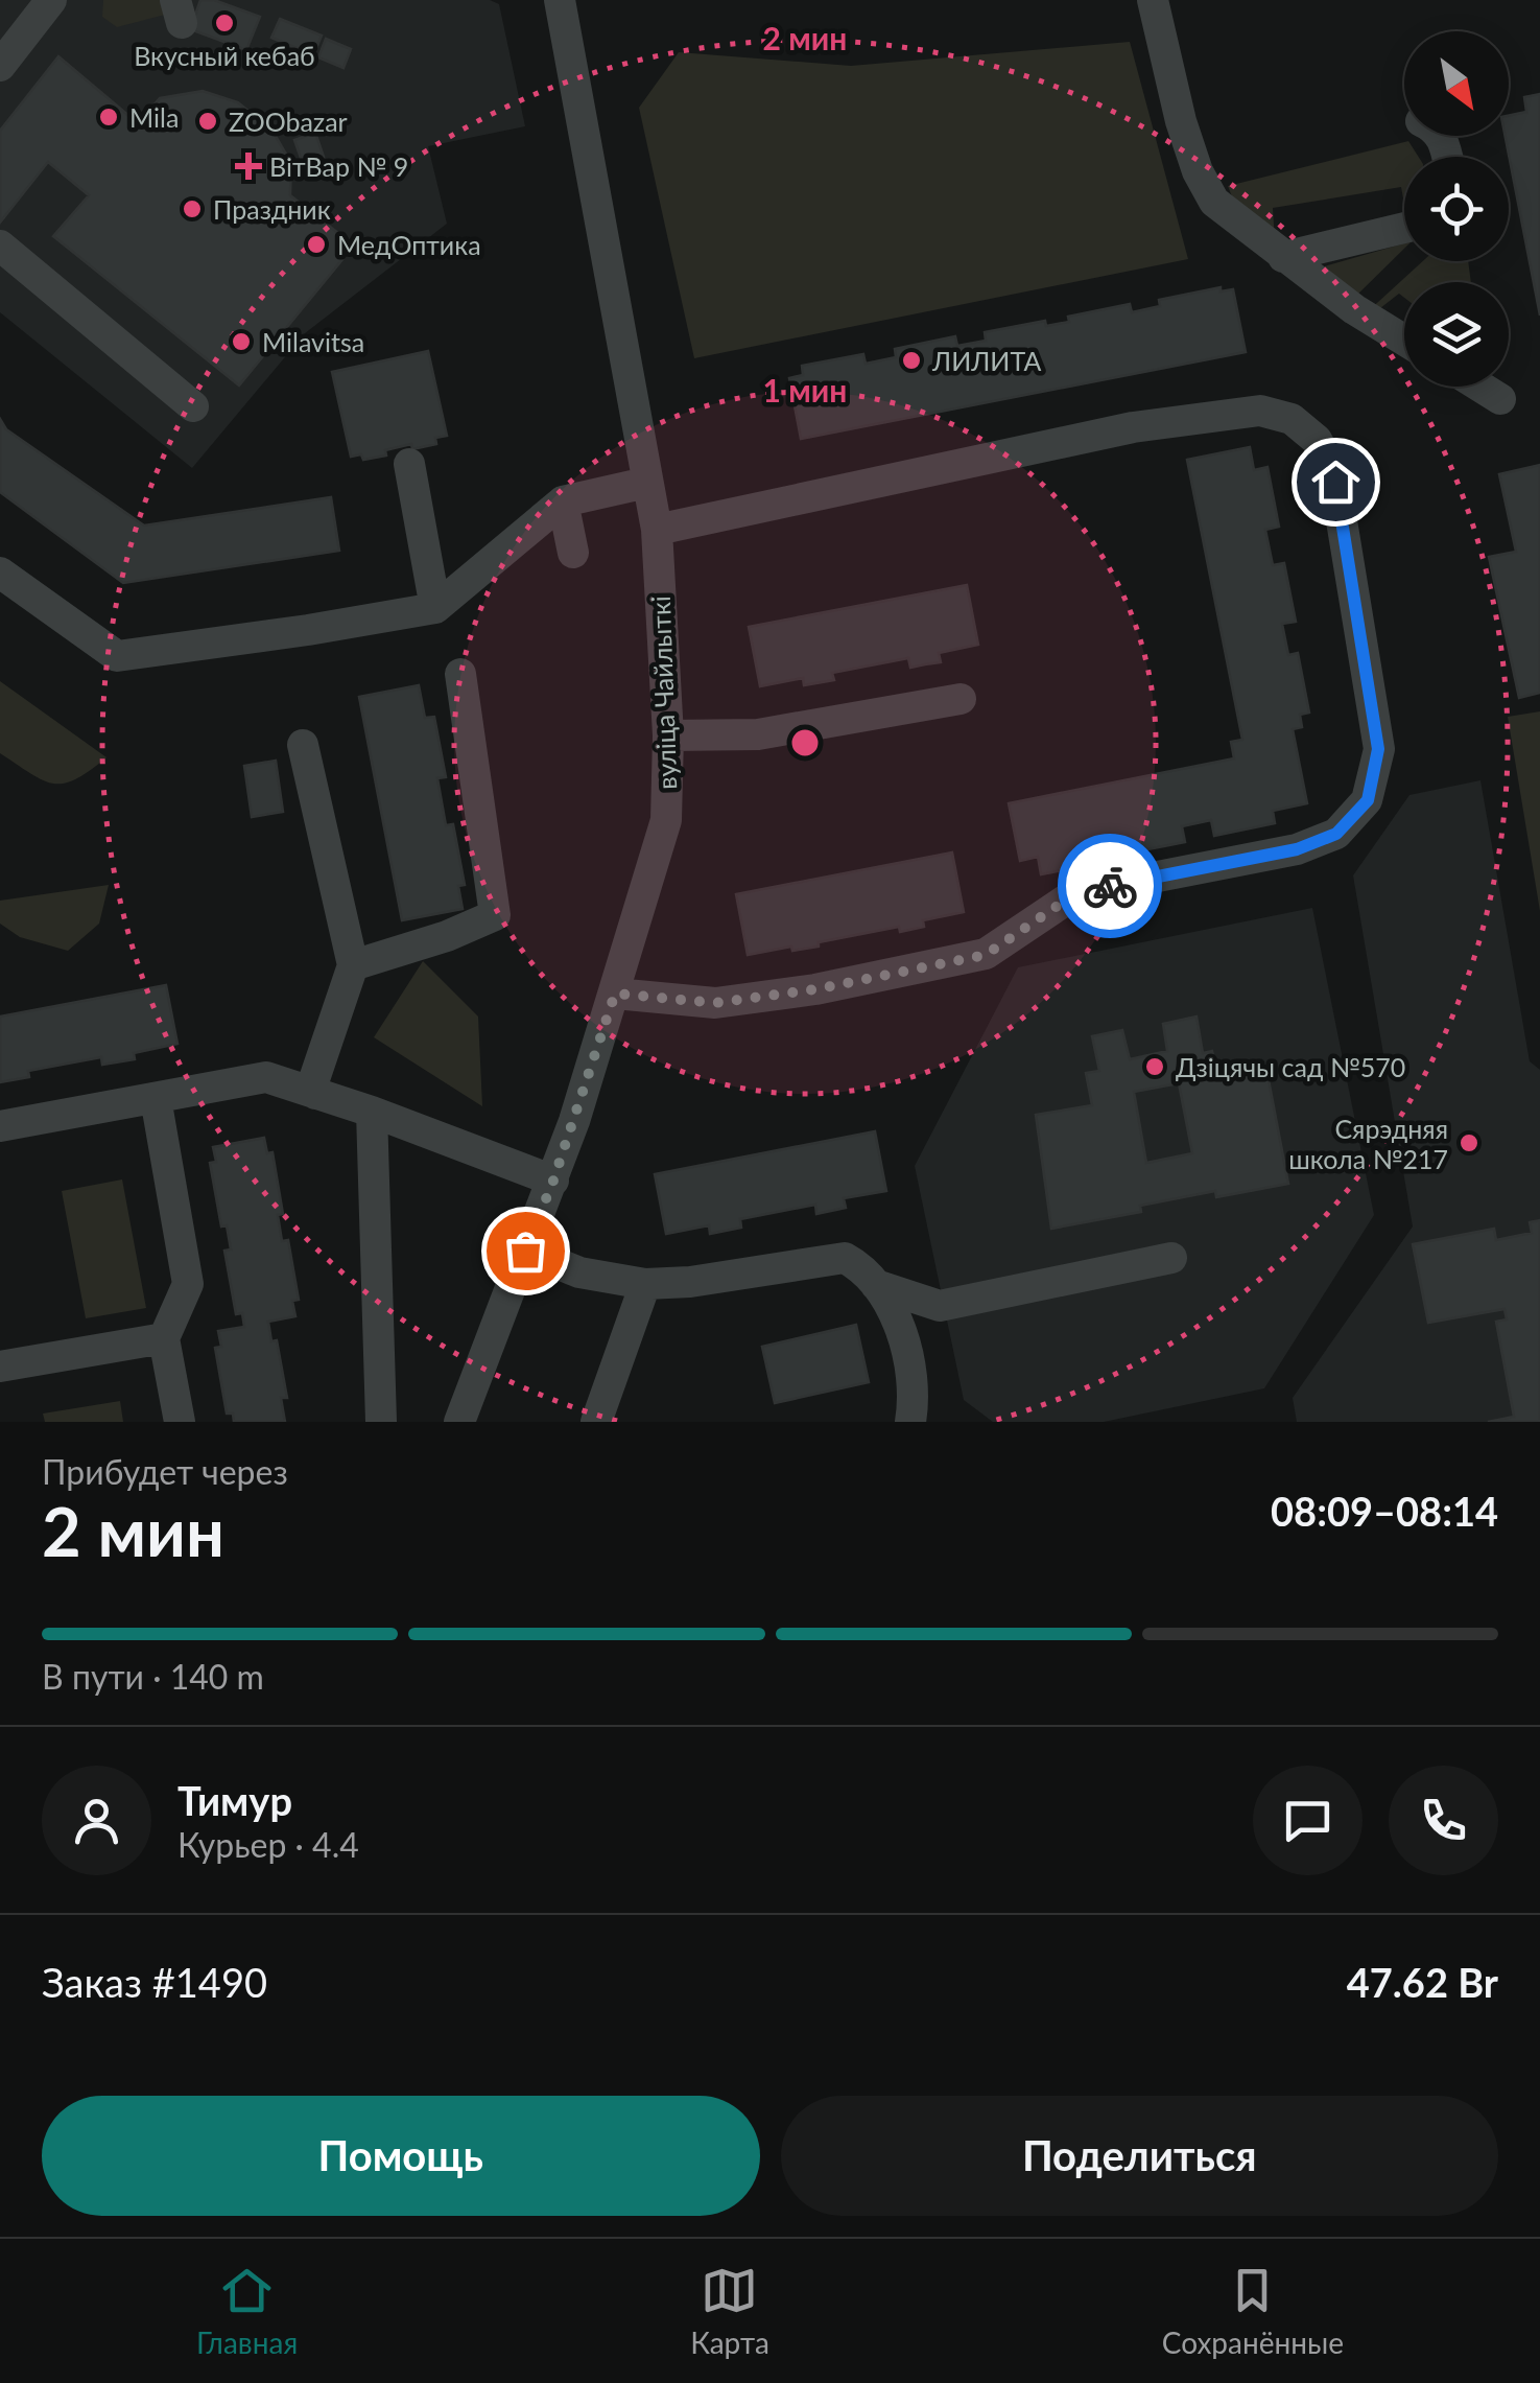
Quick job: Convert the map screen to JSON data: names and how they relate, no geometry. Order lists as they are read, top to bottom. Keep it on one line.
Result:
{"streets":{"street":["вуліца Чайлыткі"]},"places":{"other":["Вкусный кебаб","Mila","ZOObazar","Праздник","МедОптика","Milavitsa","ЛИЛИТА","Дзіцячы сад №570","Сярэдняя школа №217"],"health":["ВітВар № 9"]},"north":"bottom right","page":{"heading":["2 мин","Прибудет через","08:09–08:14"],"panel":["Тимур","Курьер · 4.4","Заказ #1490","47.62 Br"],"bar":"В пути · 140 m","buttons":["Помощь","Поделиться"],"tabs":["Главная","Карта","Сохранённые"]},"rings":["2 мин","1 мин"]}
